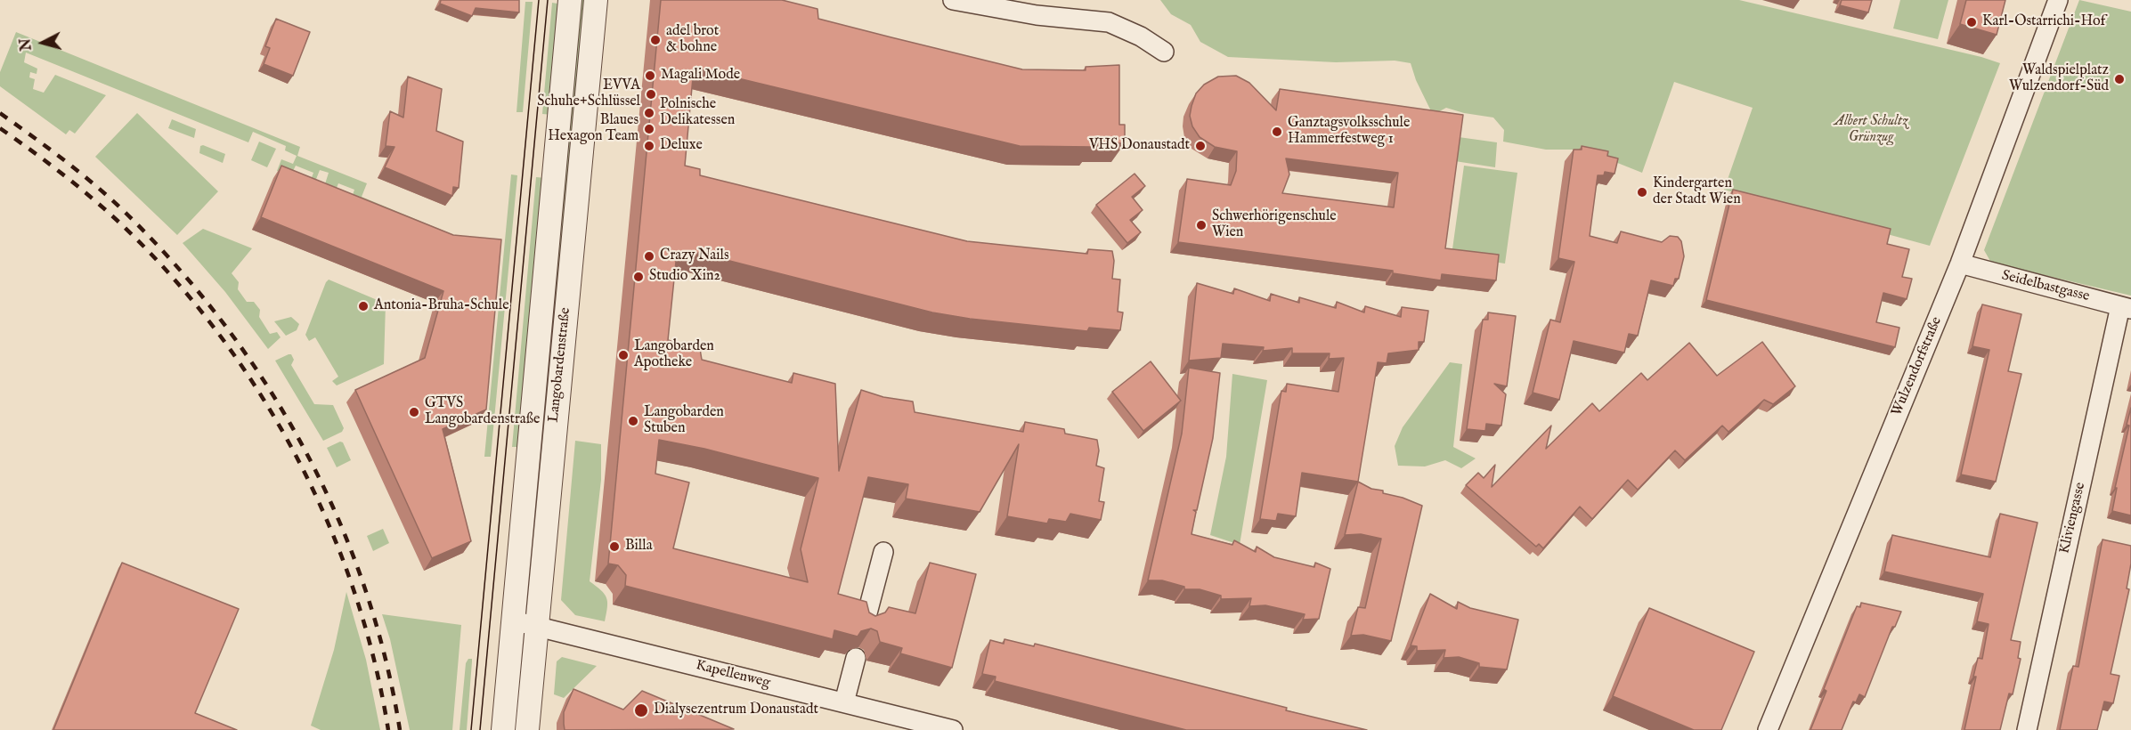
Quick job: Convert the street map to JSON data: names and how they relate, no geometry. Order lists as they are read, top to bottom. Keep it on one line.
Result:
{"streets":{"street":["Seidelbastgasse","Langobardenstraße","Wulzendorfstraße","Kliviengasse","Kapellenweg"]},"crossings":[["Seidelbastgasse","Wulzendorfstraße"],["Seidelbastgasse","Kliviengasse"],["Langobardenstraße","Kapellenweg"]],"parks":["Albert Schultz Grünzug"],"places":["Karl-Ostarrichi-Hof","adel brot & bohne","Magali Mode","Waldspielplatz Wulzendorf-Süd","EVVA Schuhe+Schlüssel","Polnische Delikatessen","Blaues Hexagon Team","Ganztagsvolksschule Hammerfestweg 1","Deluxe","VHS Donaustadt","Kindergarten der Stadt Wien","Schwerhörigenschule Wien","Crazy Nails","Studio Xin2","Antonia-Bruha-Schule","Langobarden Apotheke","GTVS Langobardenstraße","Langobarden Stuben","Billa","Dialysezentrum Donaustadt"],"north":"left"}
